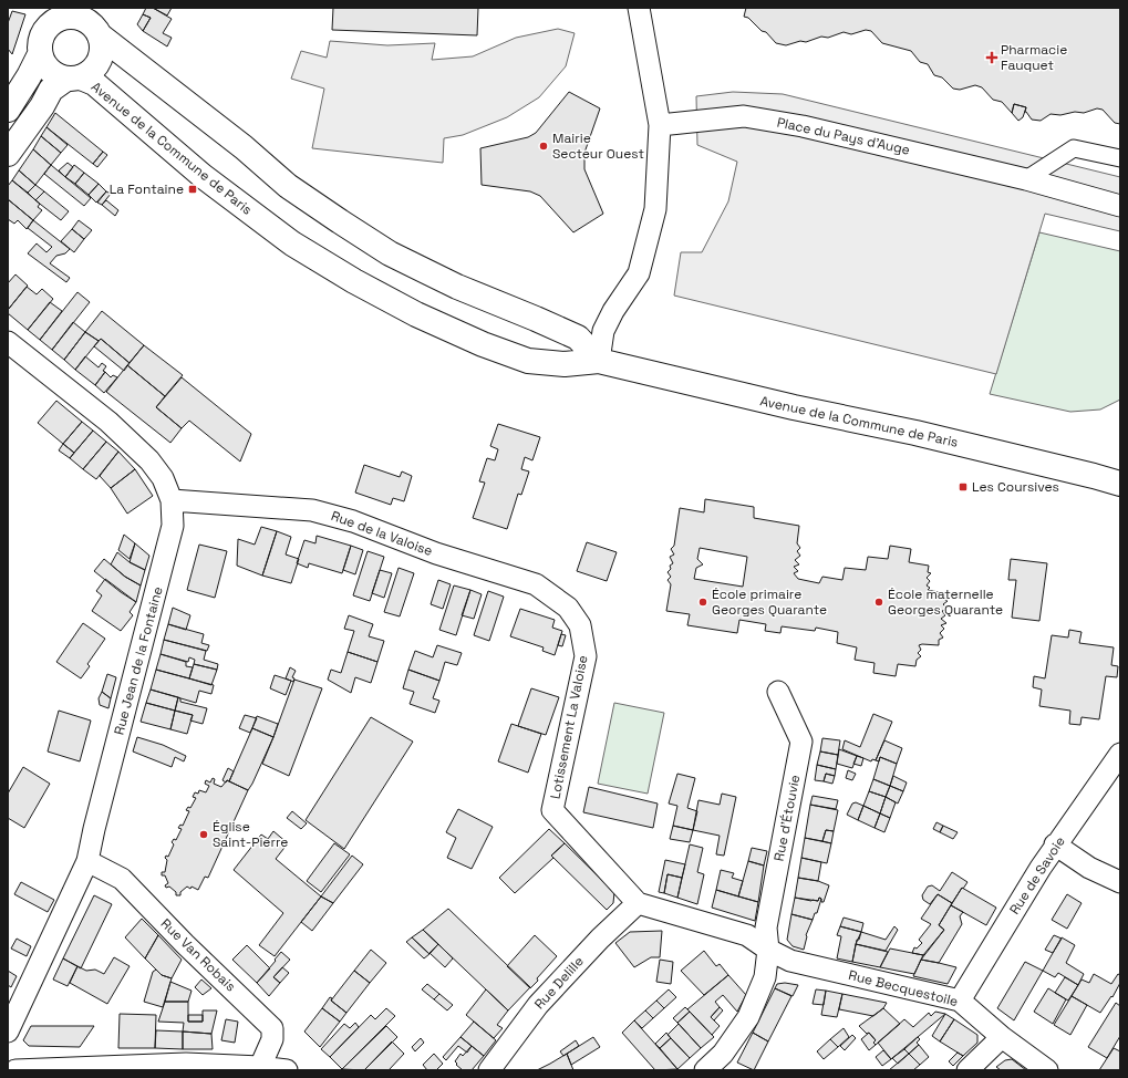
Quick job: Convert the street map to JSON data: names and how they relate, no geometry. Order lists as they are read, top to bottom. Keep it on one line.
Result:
{"streets":{"street":["Place du Pays d'Auge","Avenue de la Commune de Paris","Rue de la Valoise","Rue Jean de la Fontaine","Lotissement La Valoise","Rue d'Étouvie","Rue de Savoie","Rue Van Robais","Rue Delille","Rue Becquestoile"]},"crossings":[["Rue de la Valoise","Rue Jean de la Fontaine"],["Rue de la Valoise","Lotissement La Valoise"],["Rue Jean de la Fontaine","Rue Van Robais"],["Lotissement La Valoise","Rue Delille"],["Rue d'Étouvie","Rue Becquestoile"],["Rue de Savoie","Rue Becquestoile"]],"places":{"health":["Pharmacie Fauquet"],"other":["Mairie Secteur Ouest","École primaire Georges Quarante","École maternelle Georges Quarante","Église Saint-Pierre"],"transit":["La Fontaine","Les Coursives"]}}
